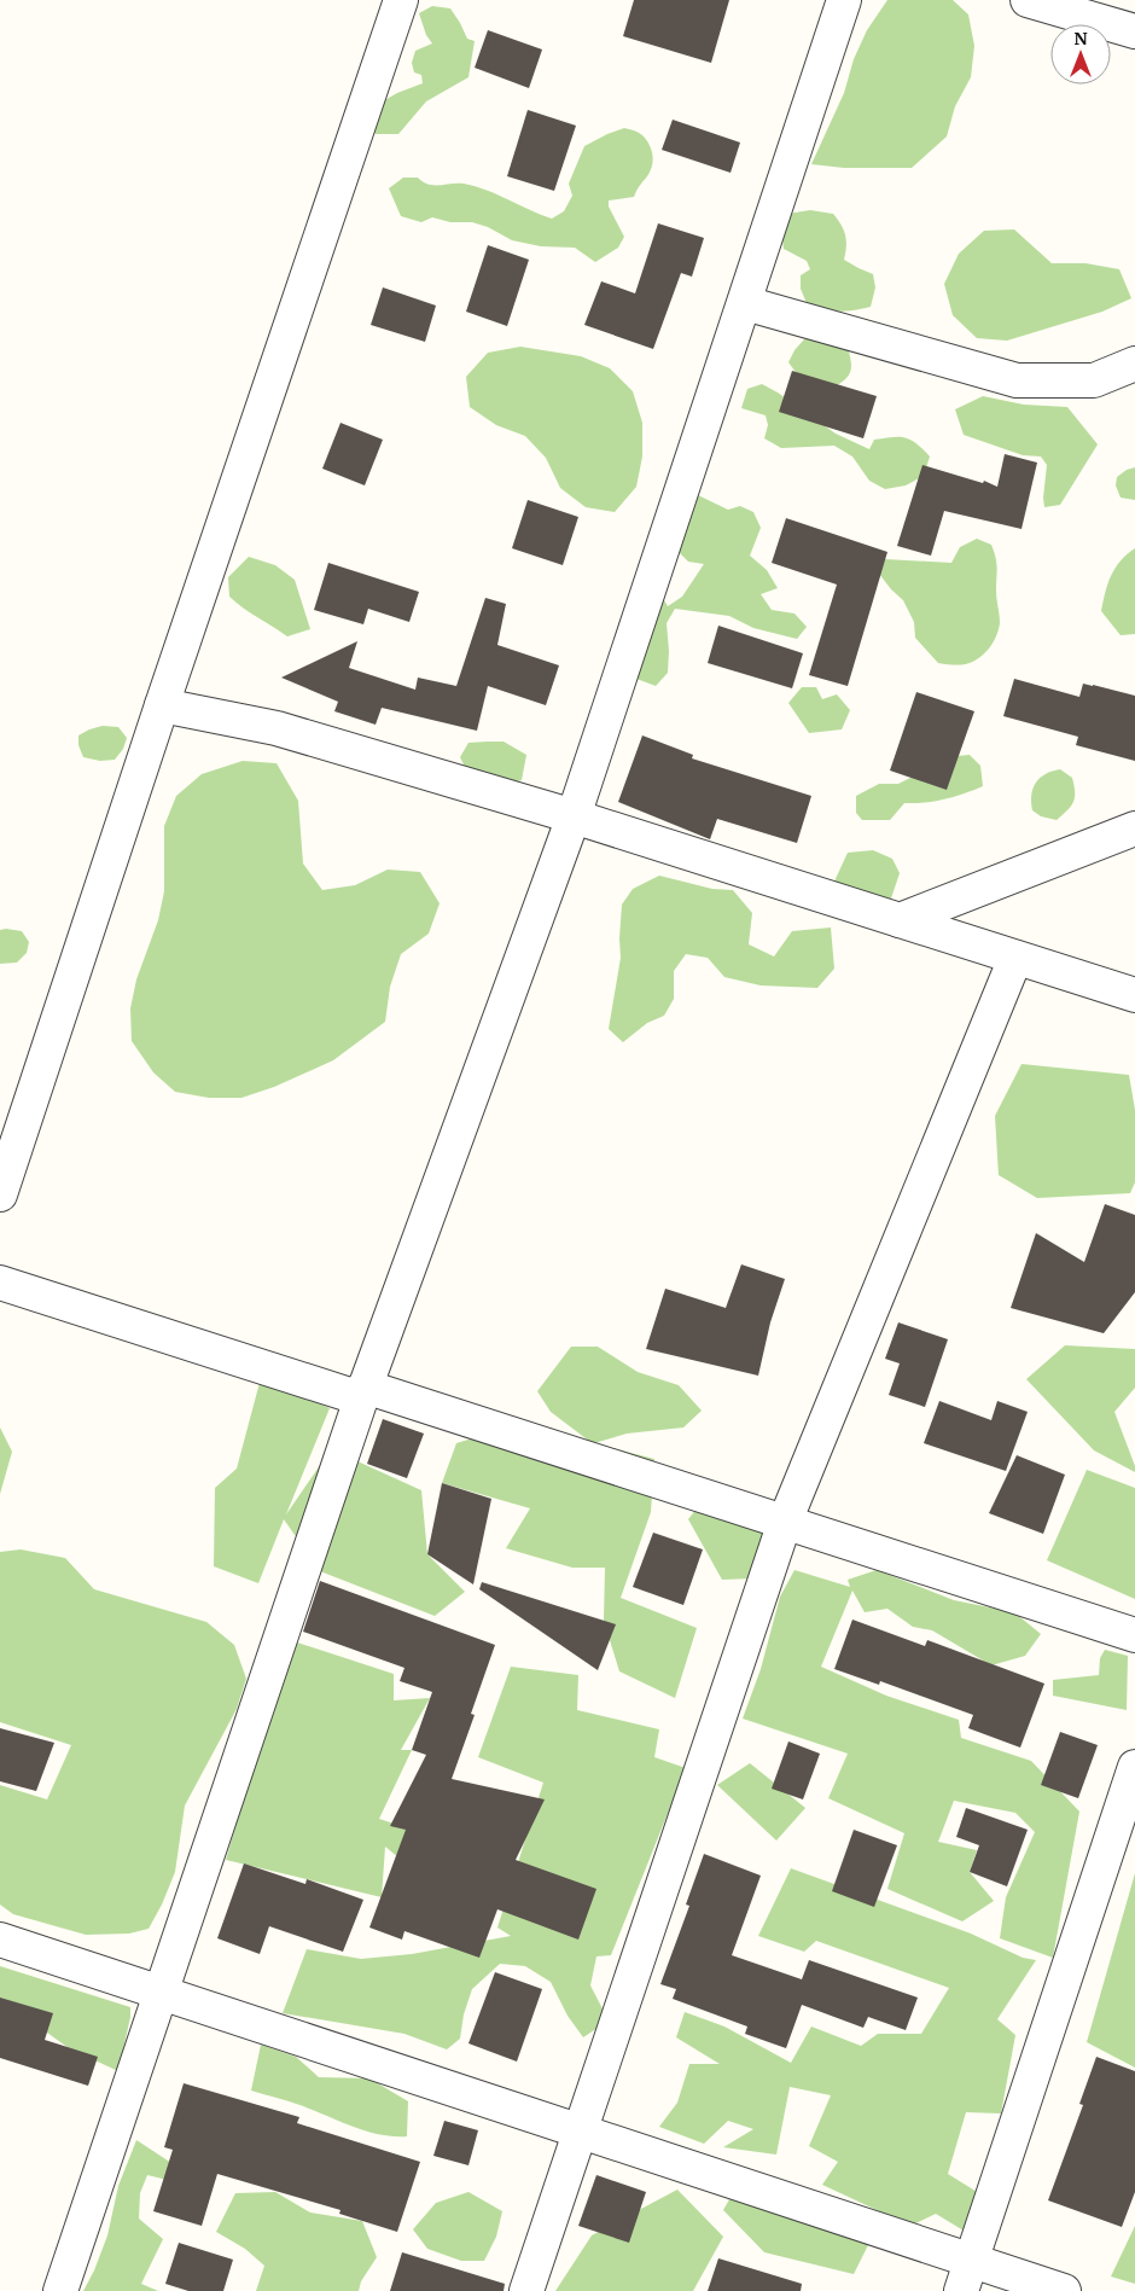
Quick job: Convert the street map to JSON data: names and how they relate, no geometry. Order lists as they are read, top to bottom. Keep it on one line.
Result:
{"north":"top"}
